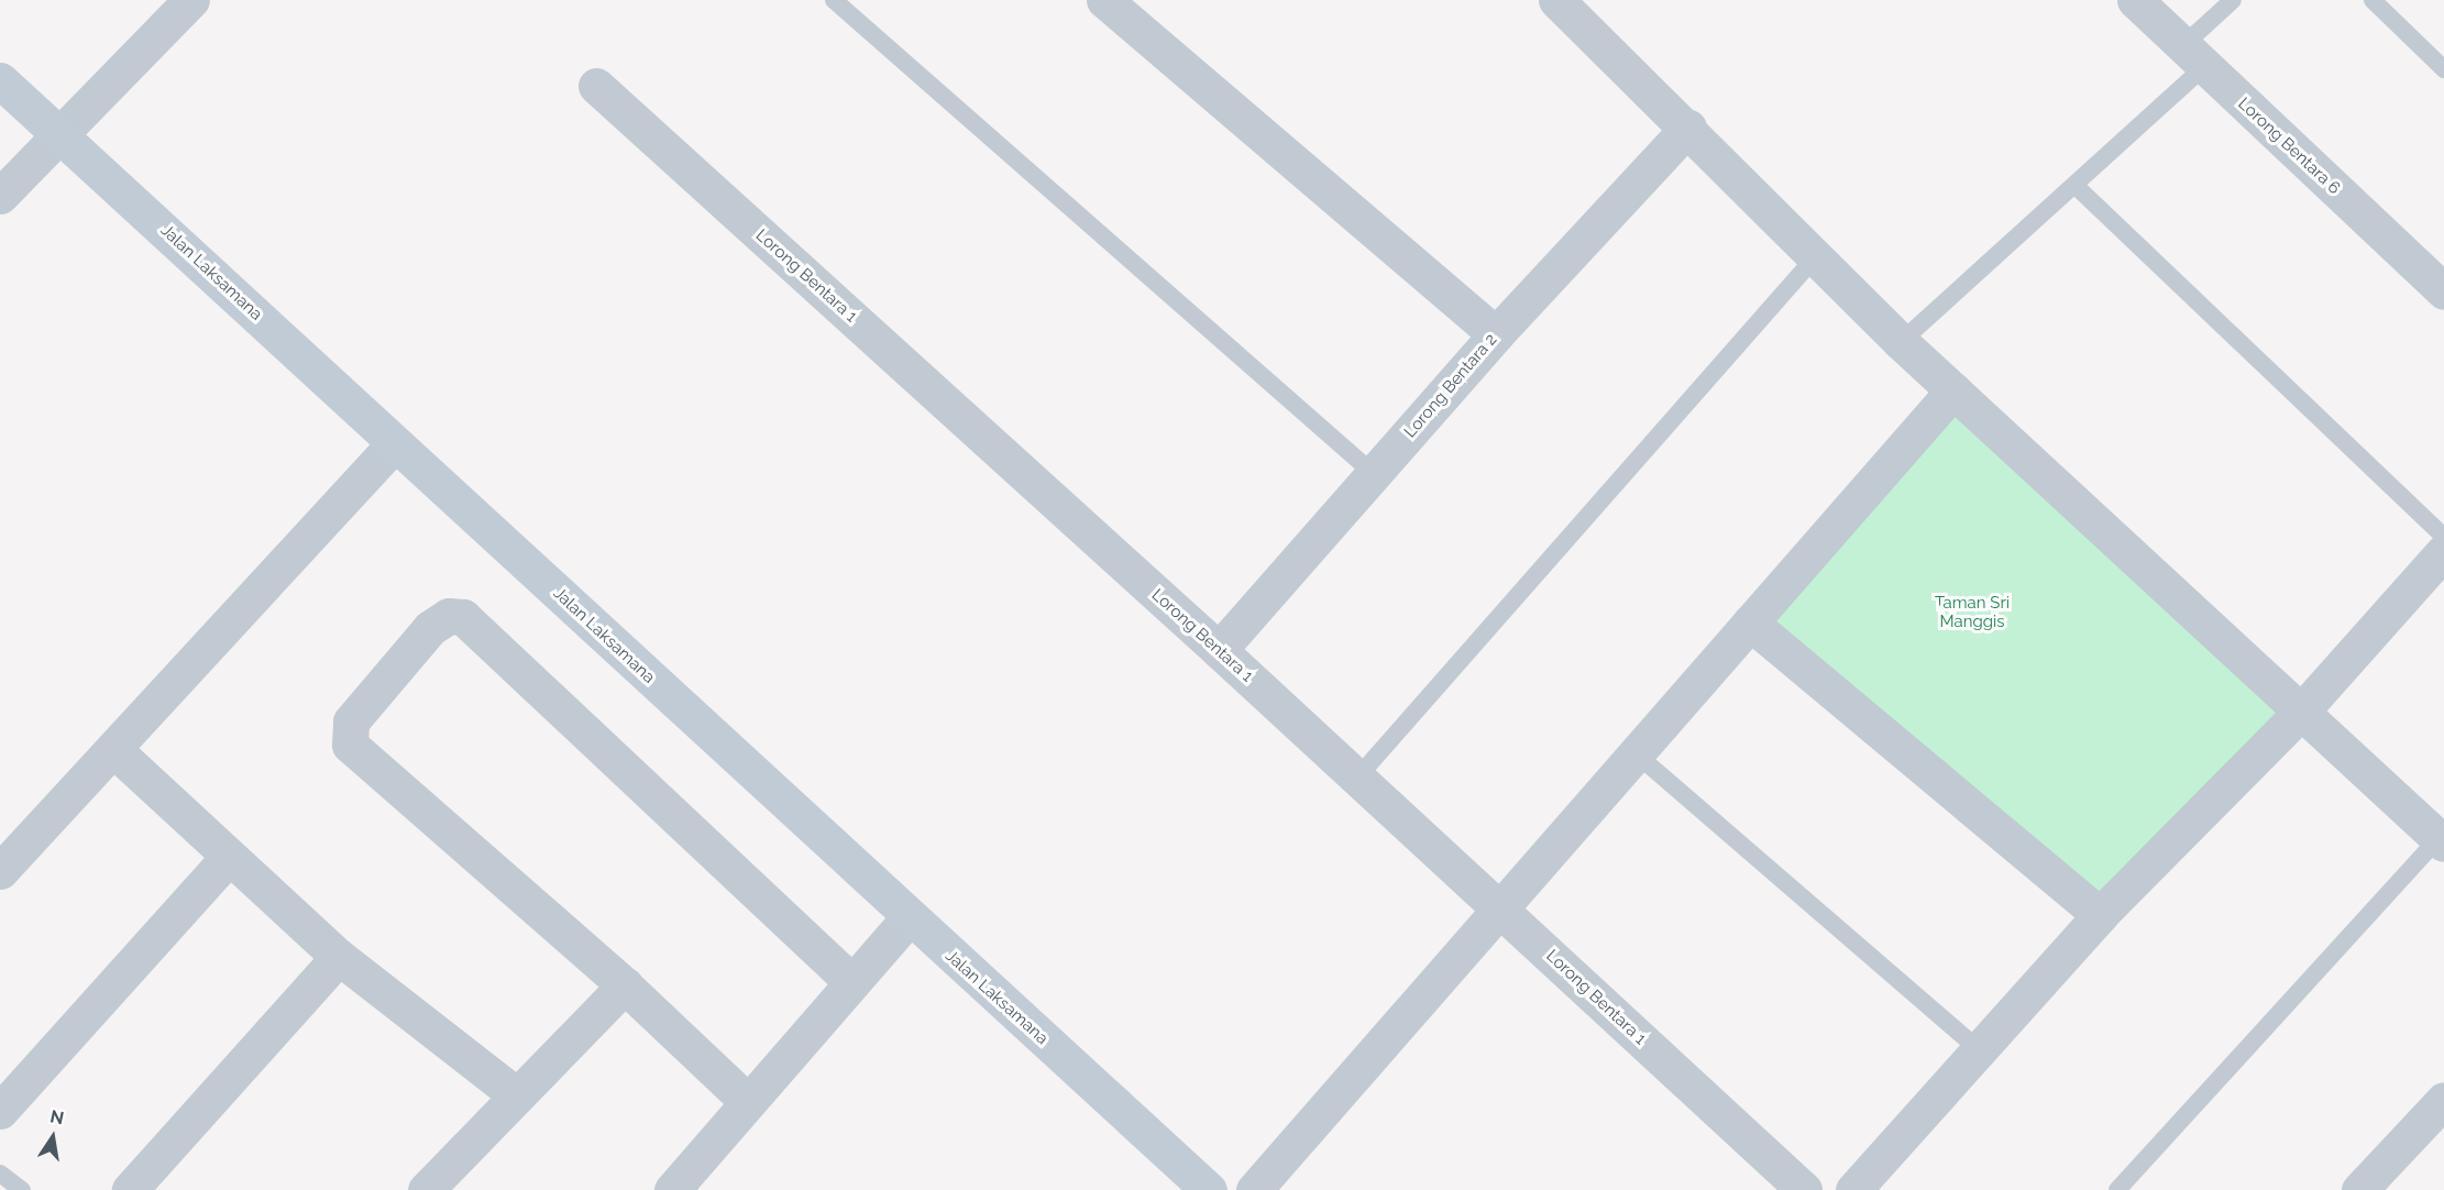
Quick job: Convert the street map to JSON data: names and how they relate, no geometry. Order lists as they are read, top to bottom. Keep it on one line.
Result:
{"streets":{"street":["Lorong Bentara 6","Jalan Laksamana","Lorong Bentara 1","Lorong Bentara 2"]},"crossings":[["Lorong Bentara 1","Lorong Bentara 2"]],"parks":["Taman Sri Manggis"],"north":"top"}
